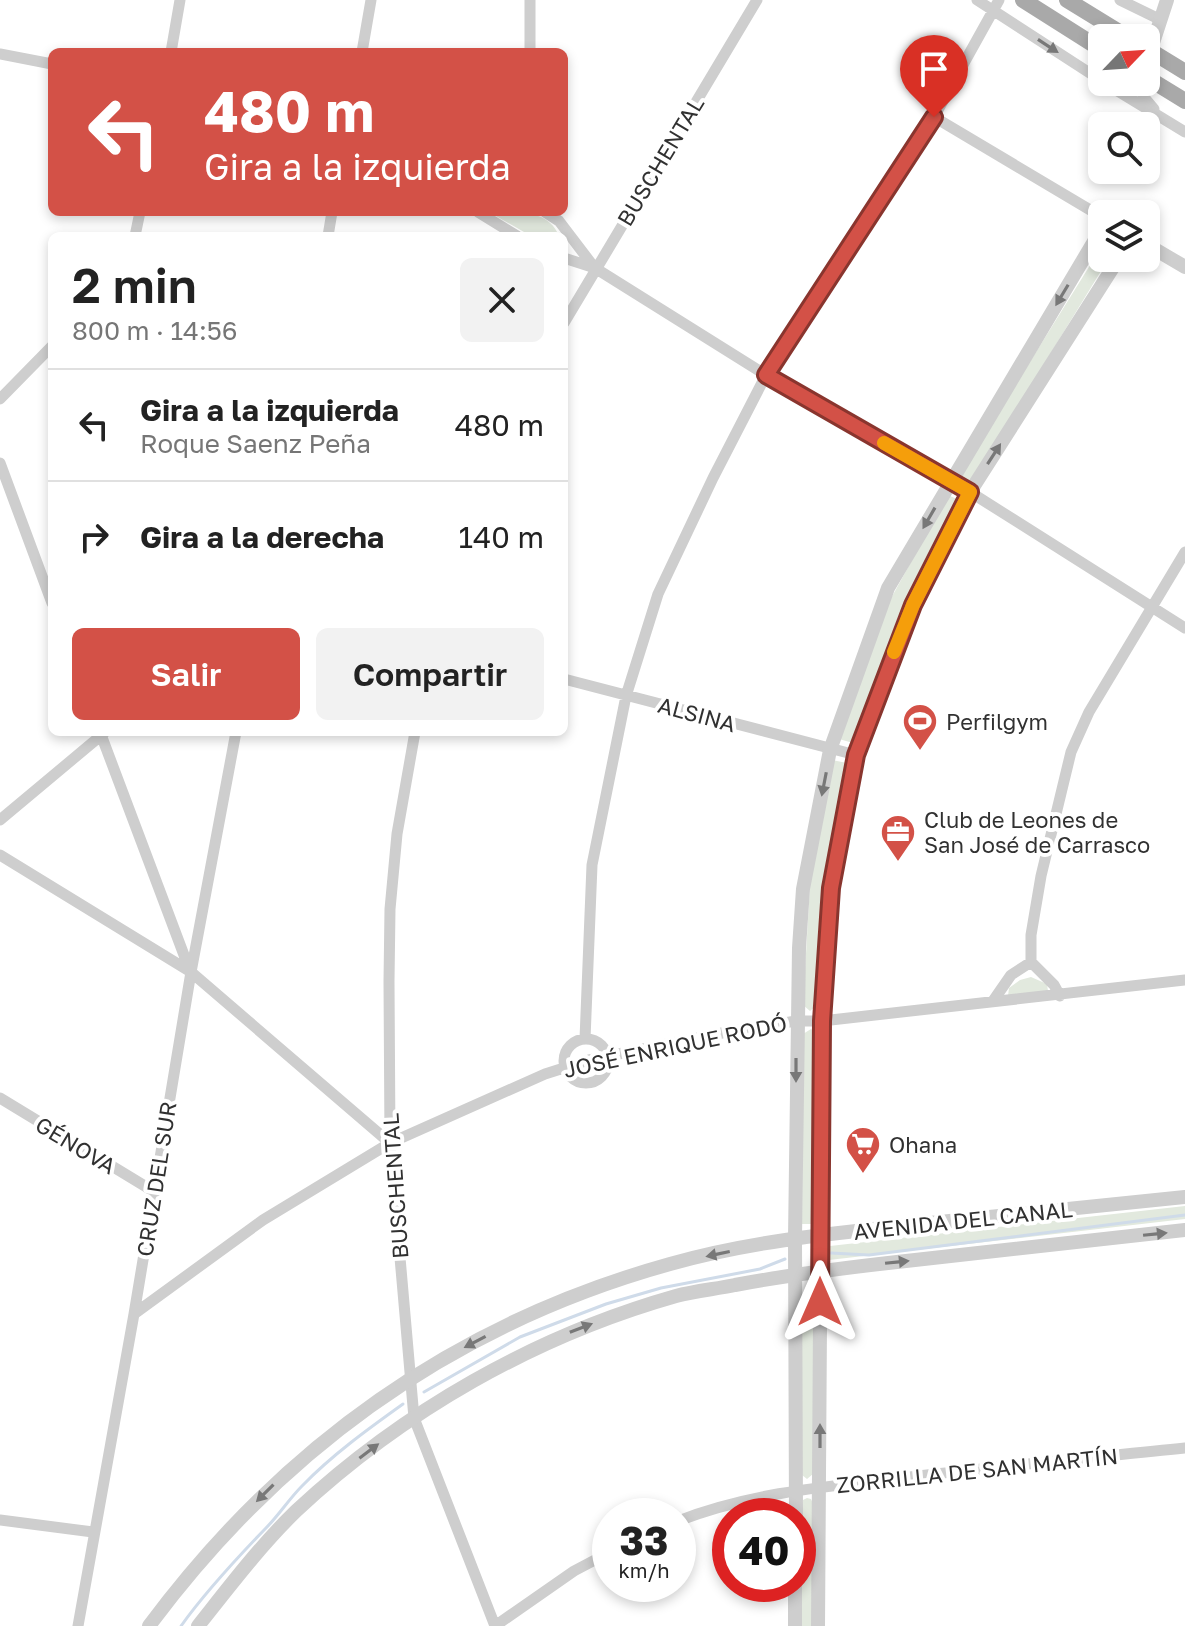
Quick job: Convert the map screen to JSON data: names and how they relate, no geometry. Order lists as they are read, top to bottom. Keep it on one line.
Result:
{"streets":{"street":["BUSCHENTAL","ALSINA","JOSÉ ENRIQUE RODÓ","GÉNOVA","CRUZ DEL SUR","AVENIDA DEL CANAL","ZORRILLA DE SAN MARTÍN"]},"crossings":[["BUSCHENTAL","JOSÉ ENRIQUE RODÓ"],["BUSCHENTAL","AVENIDA DEL CANAL"],["JOSÉ ENRIQUE RODÓ","CRUZ DEL SUR"],["GÉNOVA","CRUZ DEL SUR"]],"places":{"sports":["Perfilgym"],"office":["Club de Leones de San José de Carrasco"],"supermarket":["Ohana"]},"north":"top right","page":{"turn":["480 m","Gira a la izquierda"],"heading":["2 min","800 m · 14:56"],"list":[{"name":"Gira a la izquierda","note":"Roque Saenz Peña","value":"480 m"},{"name":"Gira a la derecha","value":"140 m"}],"buttons":["Salir","Compartir"],"speed":"33 km/h","limit":"40"}}
